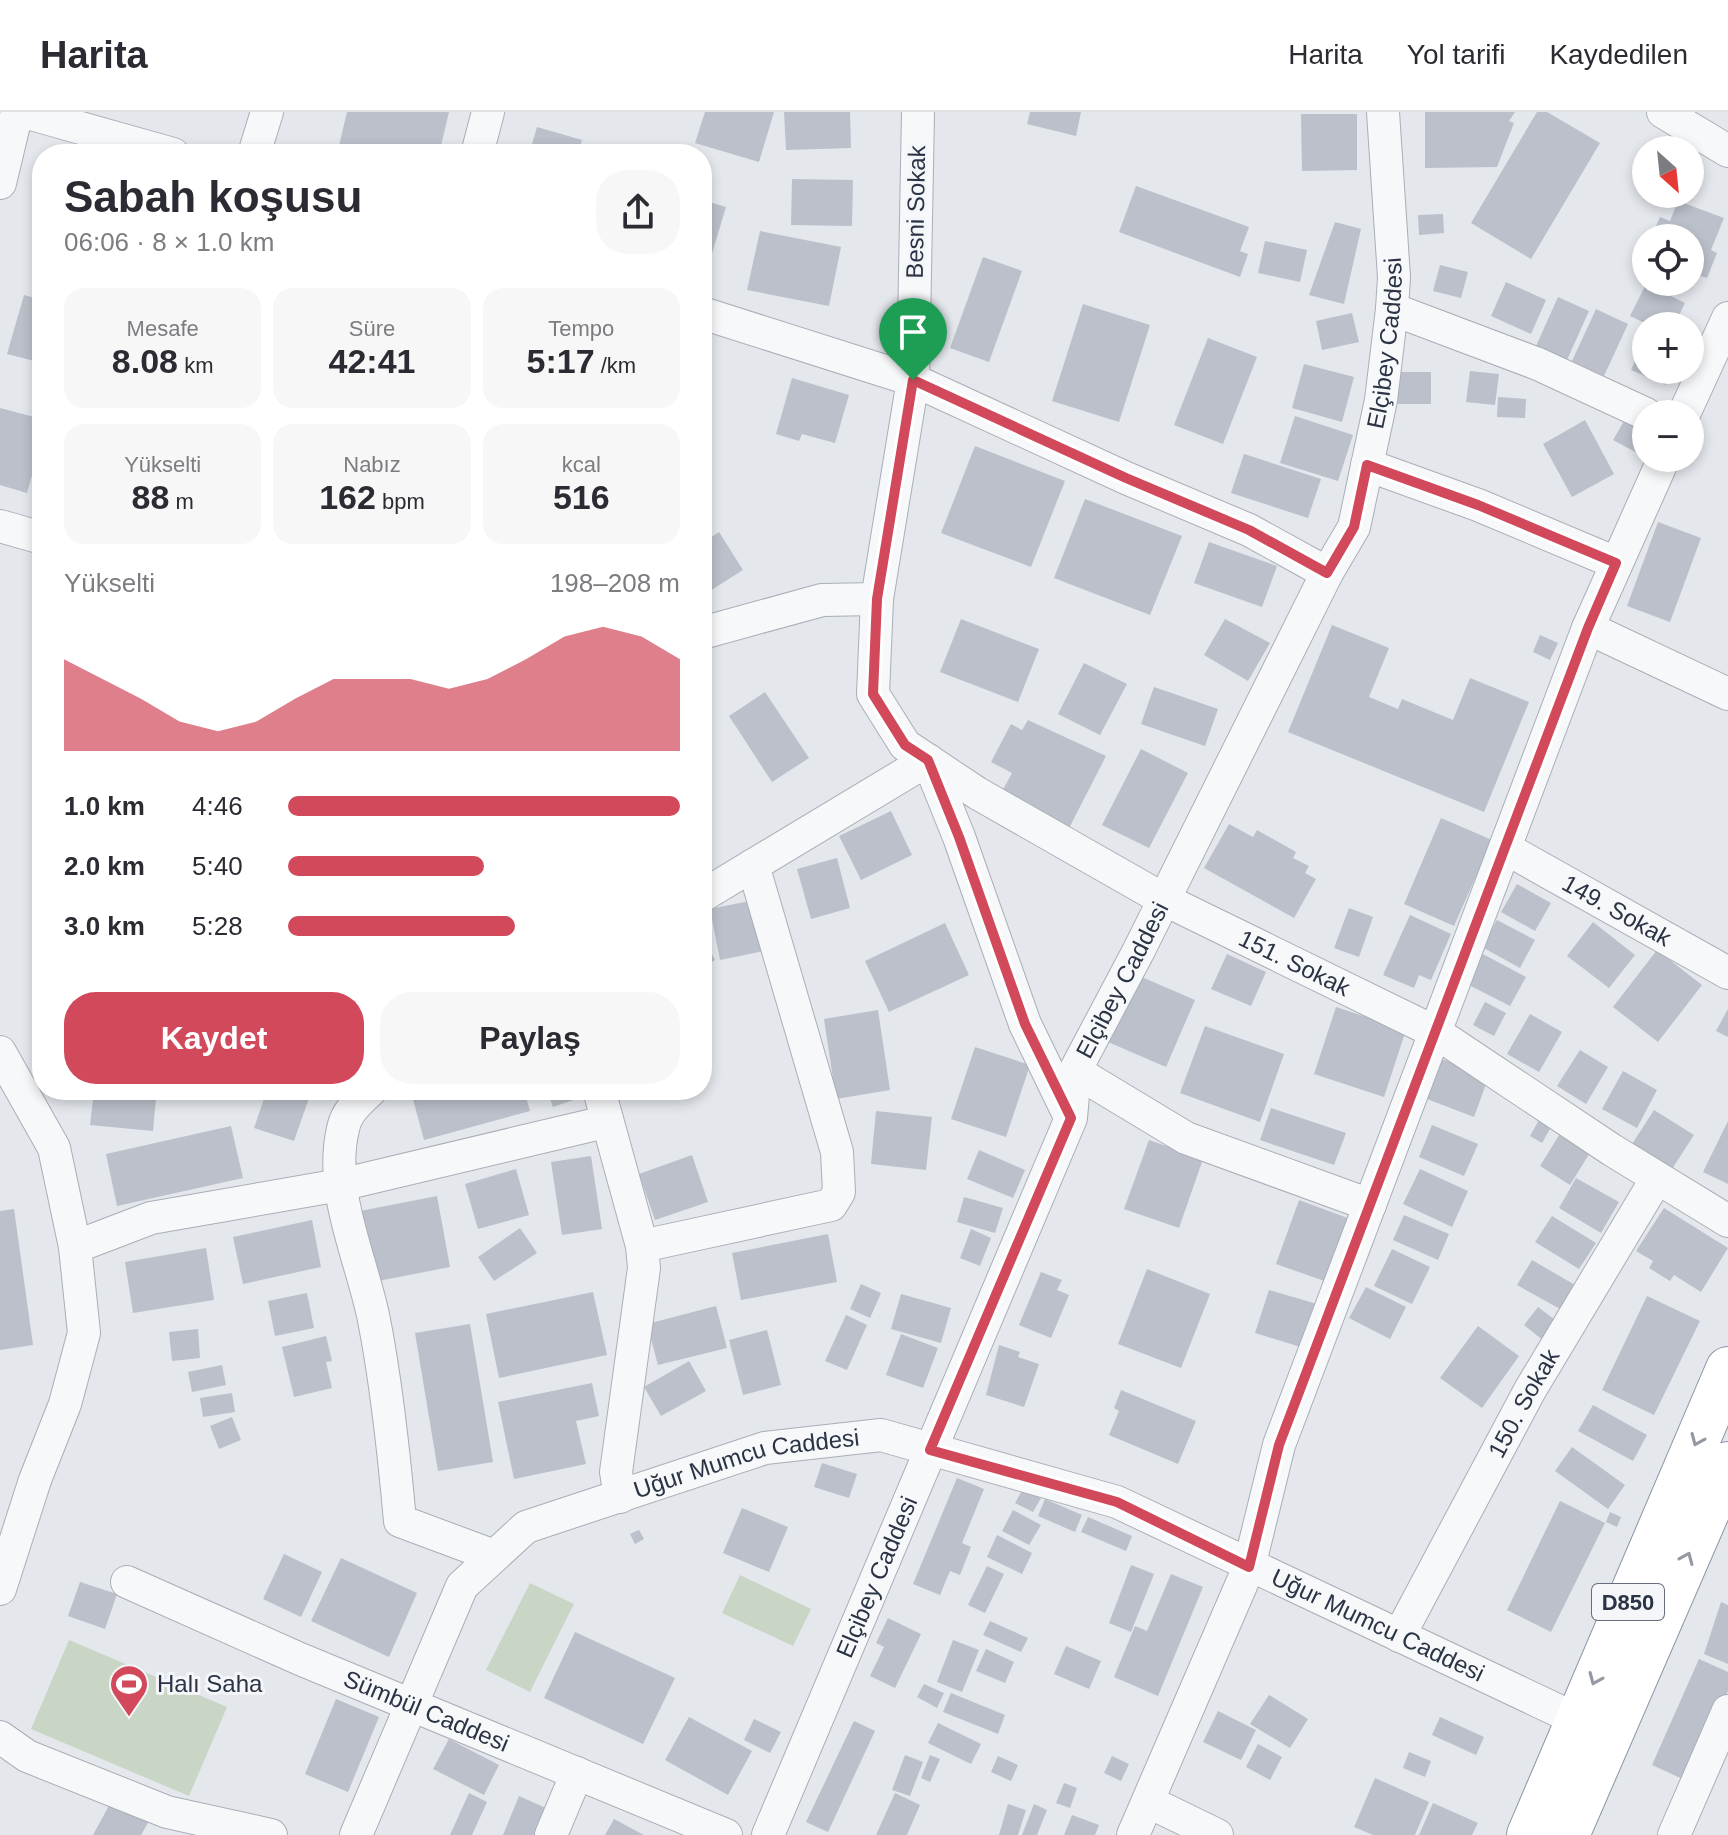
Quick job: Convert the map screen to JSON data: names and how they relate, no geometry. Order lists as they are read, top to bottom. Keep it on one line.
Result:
{"streets":{"highway":["D850"],"street":["Besni Sokak","Elçibey Caddesi","149. Sokak","151. Sokak","150. Sokak","Uğur Mumcu Caddesi","Sümbül Caddesi"]},"crossings":[["Besni Sokak","151. Sokak"],["Elçibey Caddesi","151. Sokak"],["Elçibey Caddesi","Uğur Mumcu Caddesi"],["151. Sokak","150. Sokak"],["150. Sokak","Uğur Mumcu Caddesi"],["Uğur Mumcu Caddesi","D850"],["Uğur Mumcu Caddesi","Sümbül Caddesi"]],"places":{"sports":["Halı Saha"]},"north":"bottom right","page":{"header":"Harita","nav":["Harita","Yol tarifi","Kaydedilen"],"map_buttons":["+","−"],"heading":["Sabah koşusu","06:06 · 8 × 1.0 km"],"stats":[["Mesafe","8.08 km"],["Süre","42:41"],["Tempo","5:17 /km"],["Yükselti","88 m"],["Nabız","162 bpm"],["kcal","516"]],"chart":["Yükselti","198–208 m"],"list":[{"name":"1.0 km","note":"4:46"},{"name":"2.0 km","note":"5:40"},{"name":"3.0 km","note":"5:28"}],"buttons":["Kaydet","Paylaş"]}}
